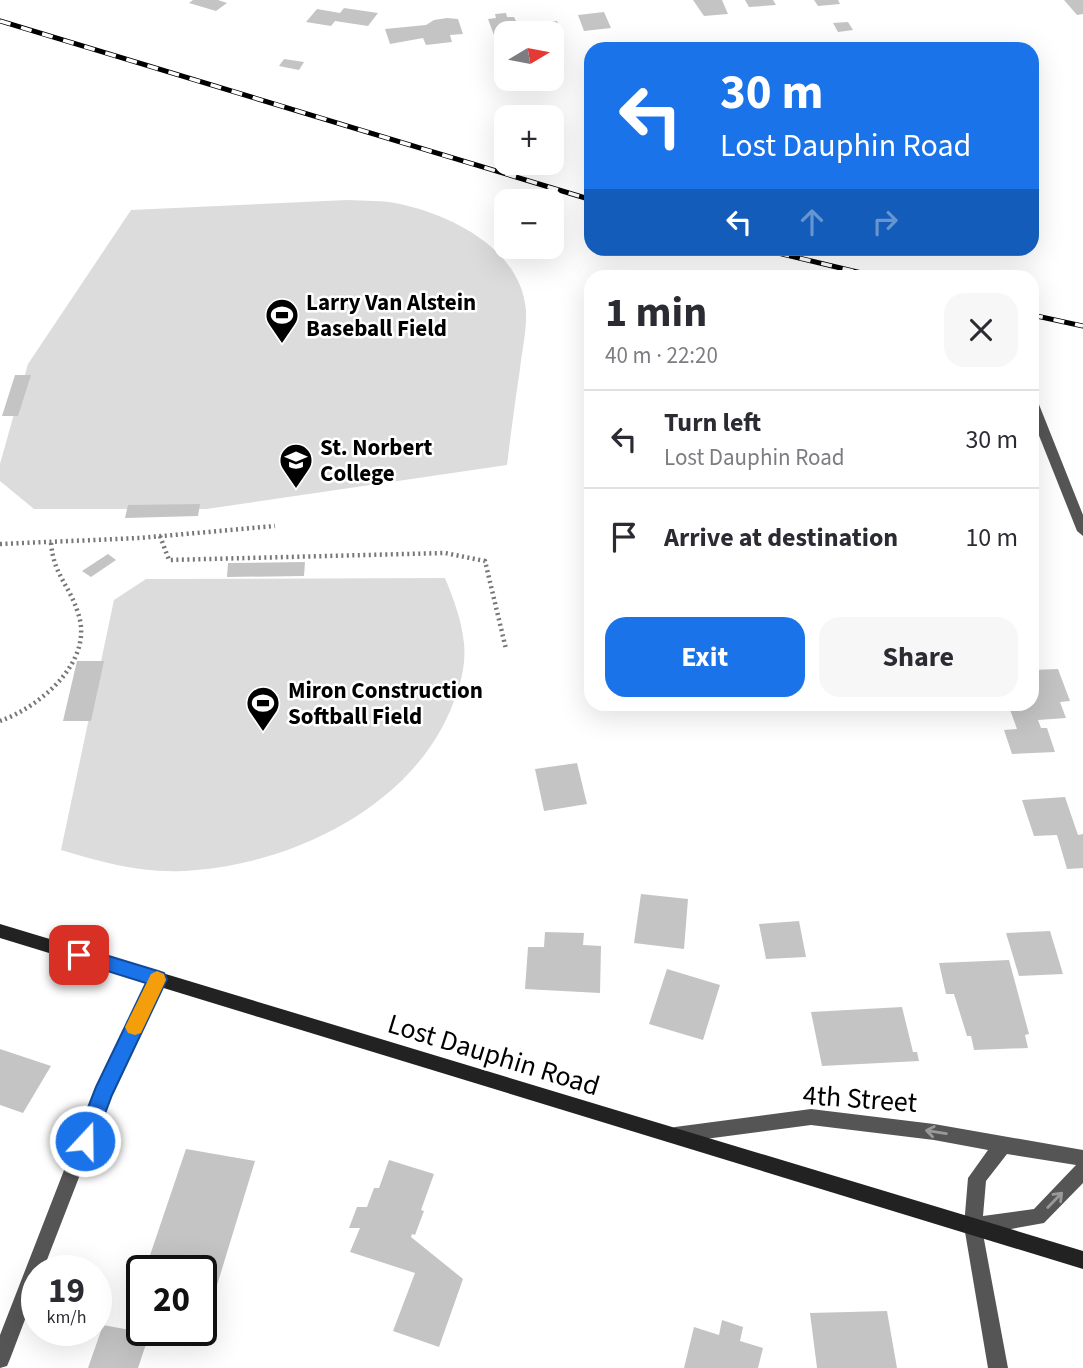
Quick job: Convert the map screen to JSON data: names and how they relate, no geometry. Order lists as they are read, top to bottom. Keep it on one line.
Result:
{"streets":{"main road":["Lost Dauphin Road"],"street":["4th Street"]},"crossings":[["Lost Dauphin Road","4th Street"]],"one_way":["4th Street"],"places":{"sports":["Larry Van Alstein Baseball Field","Miron Construction Softball Field"],"school or university":["St. Norbert College"]},"north":"right","page":{"map_buttons":["+","−"],"turn":["30 m","Lost Dauphin Road"],"heading":["1 min","40 m · 22:20"],"list":[{"name":"Turn left","note":"Lost Dauphin Road","value":"30 m"},{"name":"Arrive at destination","value":"10 m"}],"buttons":["Exit","Share"],"speed":"19 km/h","limit":"20"}}
